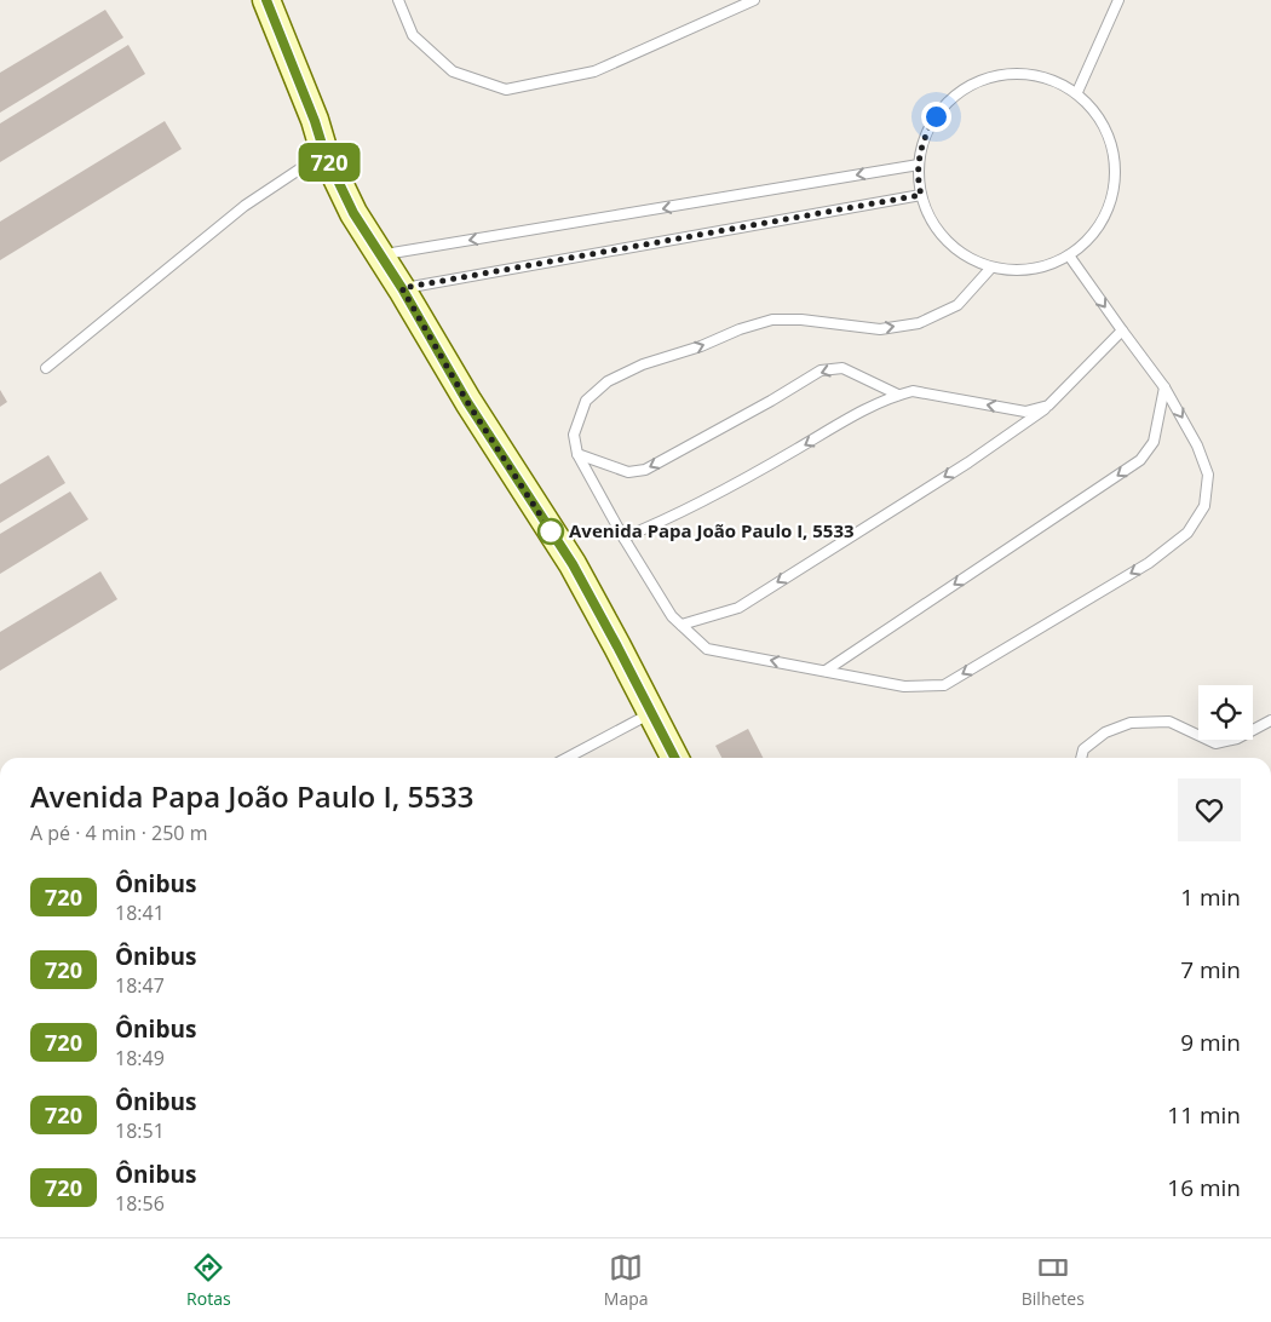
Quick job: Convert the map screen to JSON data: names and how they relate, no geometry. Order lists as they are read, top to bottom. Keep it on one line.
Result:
{"places":["Avenida Papa João Paulo I, 5533"],"lines":["bus line 720"],"page":{"on_map":"720","heading":["Avenida Papa João Paulo I, 5533","A pé · 4 min · 250 m"],"list":[{"mark":"720","name":"Ônibus","note":"18:41","value":"1 min"},{"mark":"720","name":"Ônibus","note":"18:47","value":"7 min"},{"mark":"720","name":"Ônibus","note":"18:49","value":"9 min"},{"mark":"720","name":"Ônibus","note":"18:51","value":"11 min"},{"mark":"720","name":"Ônibus","note":"18:56","value":"16 min"}],"tabs":["Rotas","Mapa","Bilhetes"]}}
